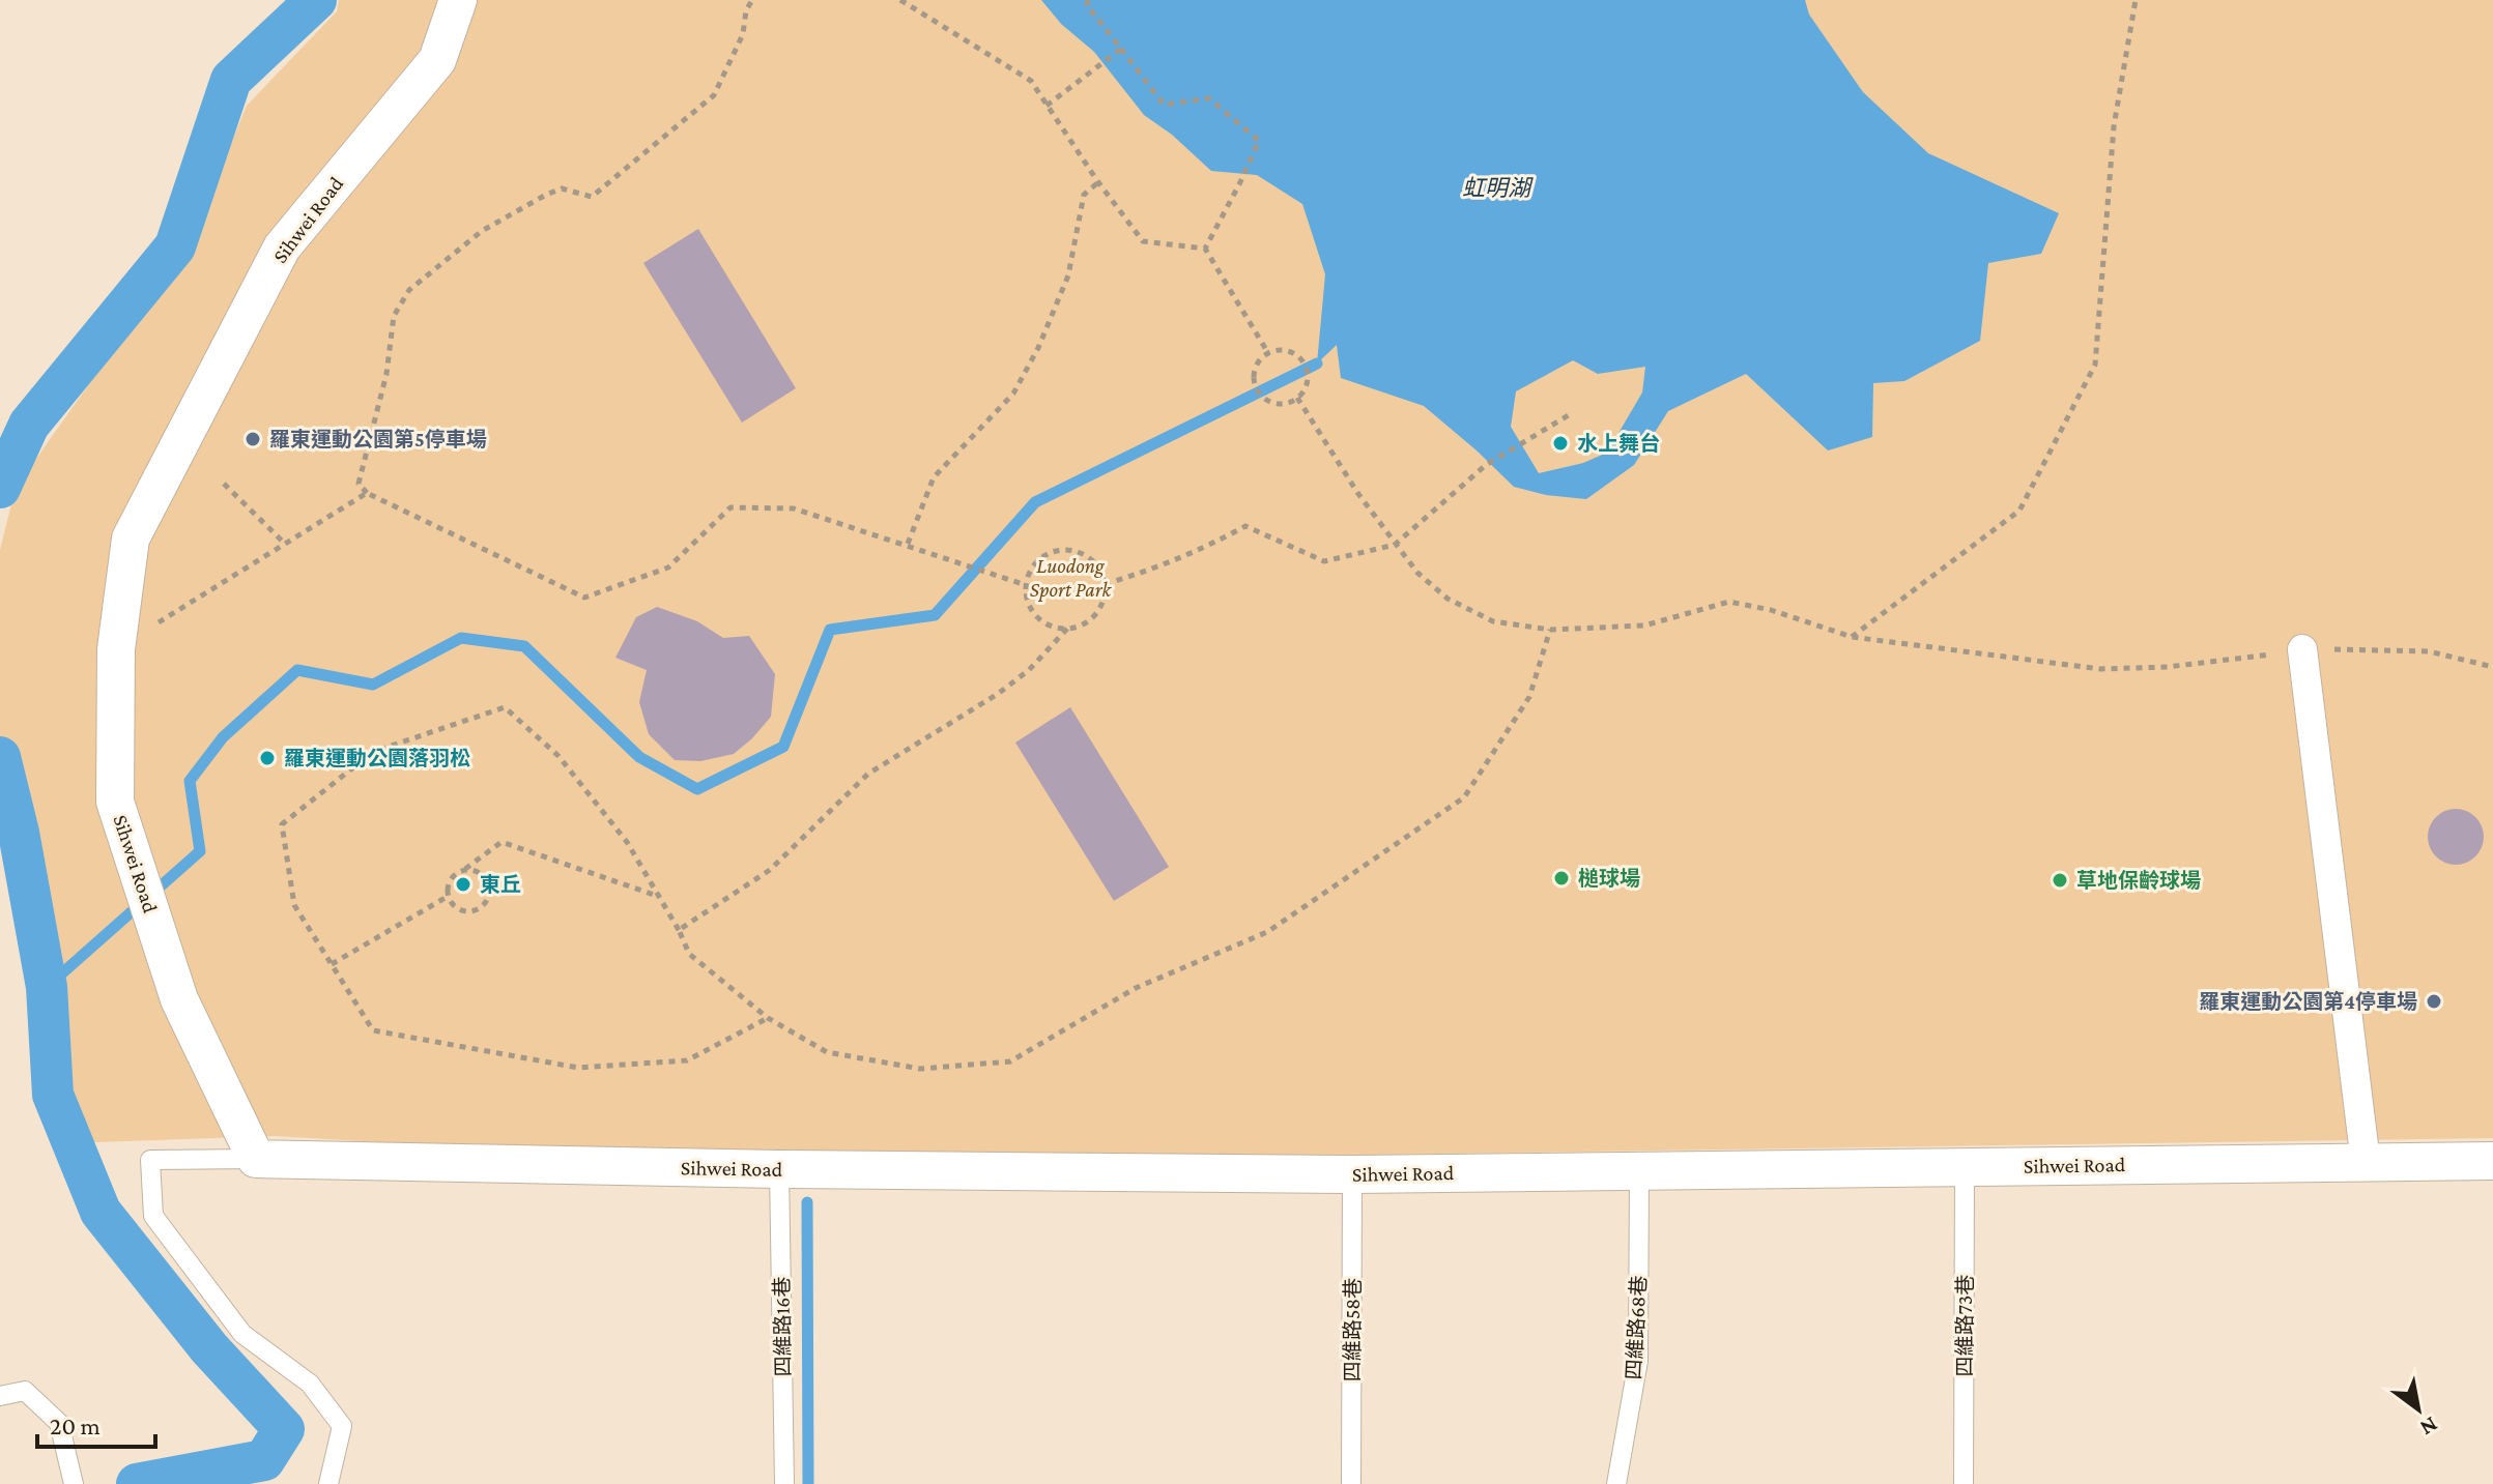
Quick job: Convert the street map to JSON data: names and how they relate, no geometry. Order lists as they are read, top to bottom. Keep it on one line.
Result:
{"streets":{"street":["Sihwei Road"],"lane":["四維路73巷","四維路16巷","四維路68巷","四維路58巷"]},"crossings":[["Sihwei Road","四維路73巷"],["Sihwei Road","四維路16巷"],["Sihwei Road","四維路68巷"],["Sihwei Road","四維路58巷"]],"water":["虹明湖"],"parks":["Luodong Sport Park"],"places":["羅東運動公園第5停車場","水上舞台","羅東運動公園落羽松","槌球場","草地保齡球場","東丘","羅東運動公園第4停車場"],"scale_bar":"20 m","north":"bottom right"}
